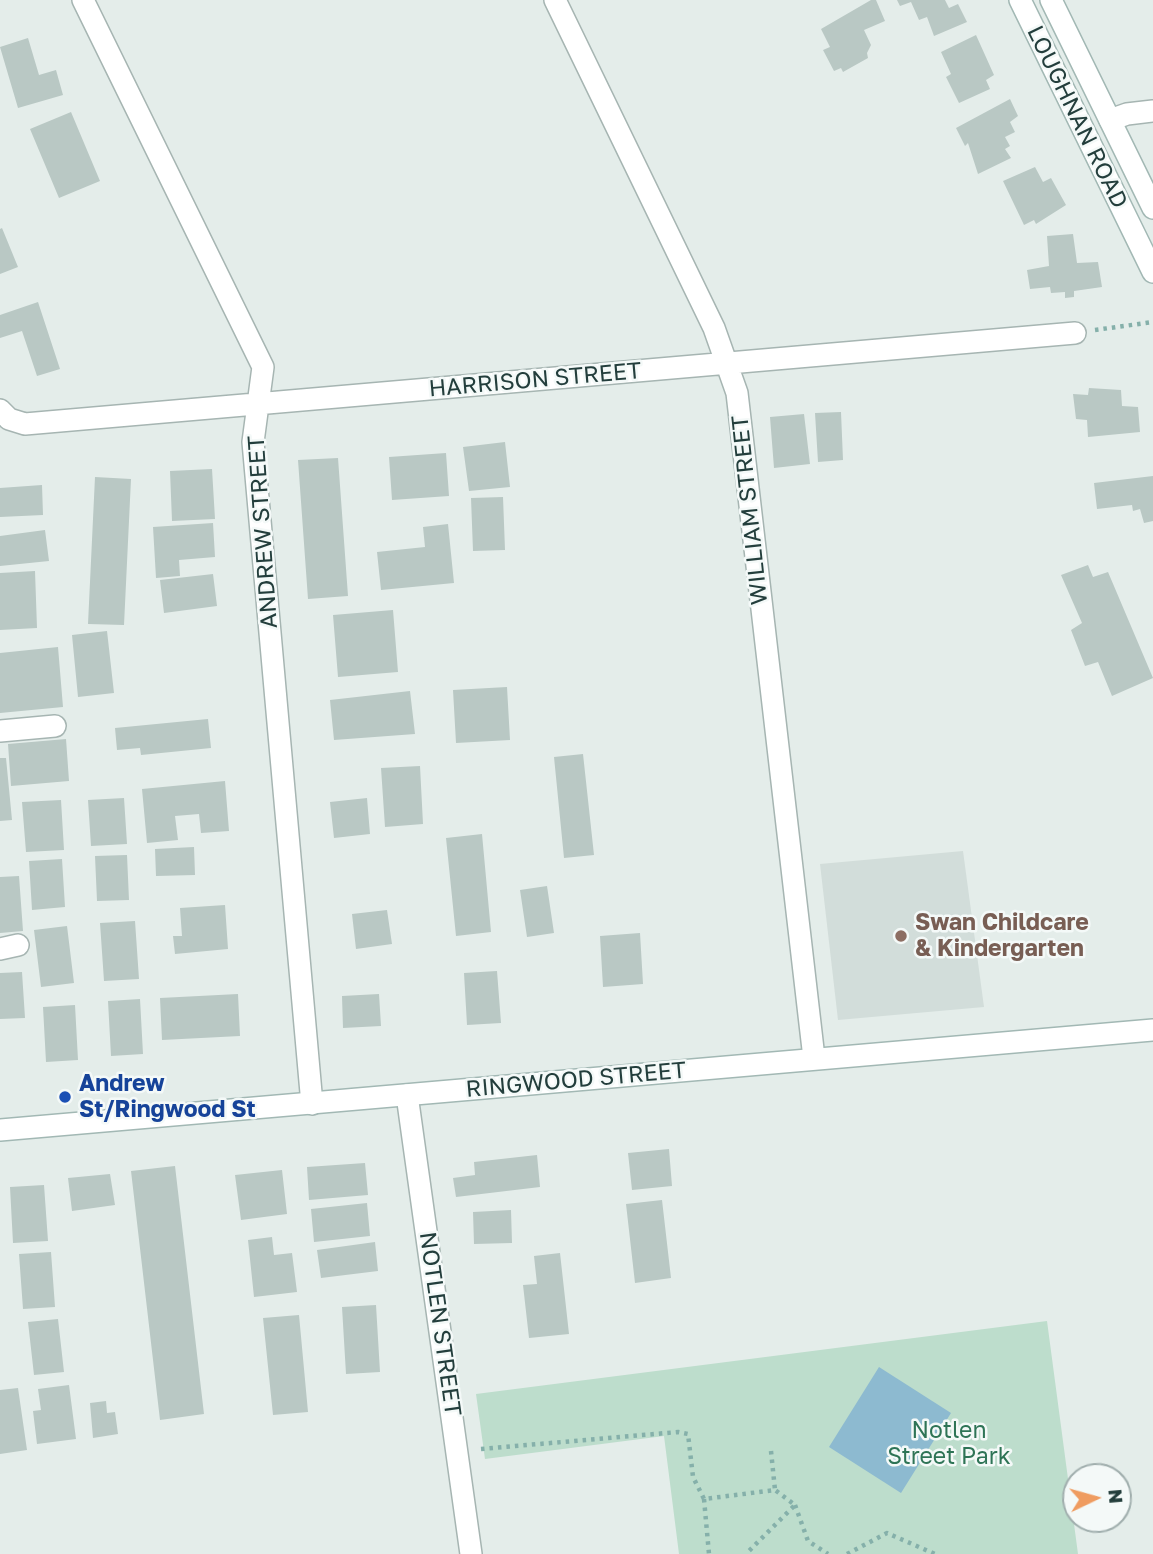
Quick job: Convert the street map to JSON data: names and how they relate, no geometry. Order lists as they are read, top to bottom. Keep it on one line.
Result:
{"streets":{"street":["LOUGHNAN ROAD","HARRISON STREET","WILLIAM STREET","ANDREW STREET","RINGWOOD STREET","NOTLEN STREET"]},"crossings":[["HARRISON STREET","WILLIAM STREET"],["HARRISON STREET","ANDREW STREET"],["WILLIAM STREET","RINGWOOD STREET"],["ANDREW STREET","RINGWOOD STREET"],["RINGWOOD STREET","NOTLEN STREET"]],"parks":["Notlen Street Park"],"places":["Swan Childcare & Kindergarten","Andrew St/Ringwood St"],"north":"right"}
